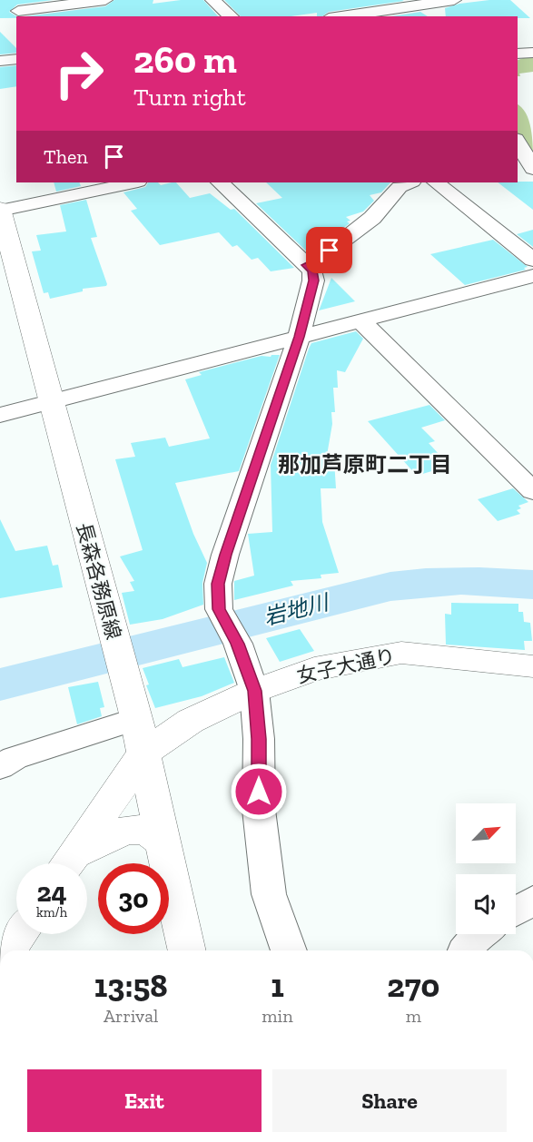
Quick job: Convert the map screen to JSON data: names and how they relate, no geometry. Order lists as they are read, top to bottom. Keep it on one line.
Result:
{"streets":{"main road":["長森各務原線","女子大通り"]},"crossings":[["長森各務原線","女子大通り"]],"districts":["那加芦原町二丁目"],"water":["岩地川"],"north":"top right","page":{"turn":["260 m","Turn right"],"then":"Then","speed":"24 km/h","limit":"30","eta":["13:58","Arrival","1","min","270","m"],"buttons":["Exit","Share"]}}
